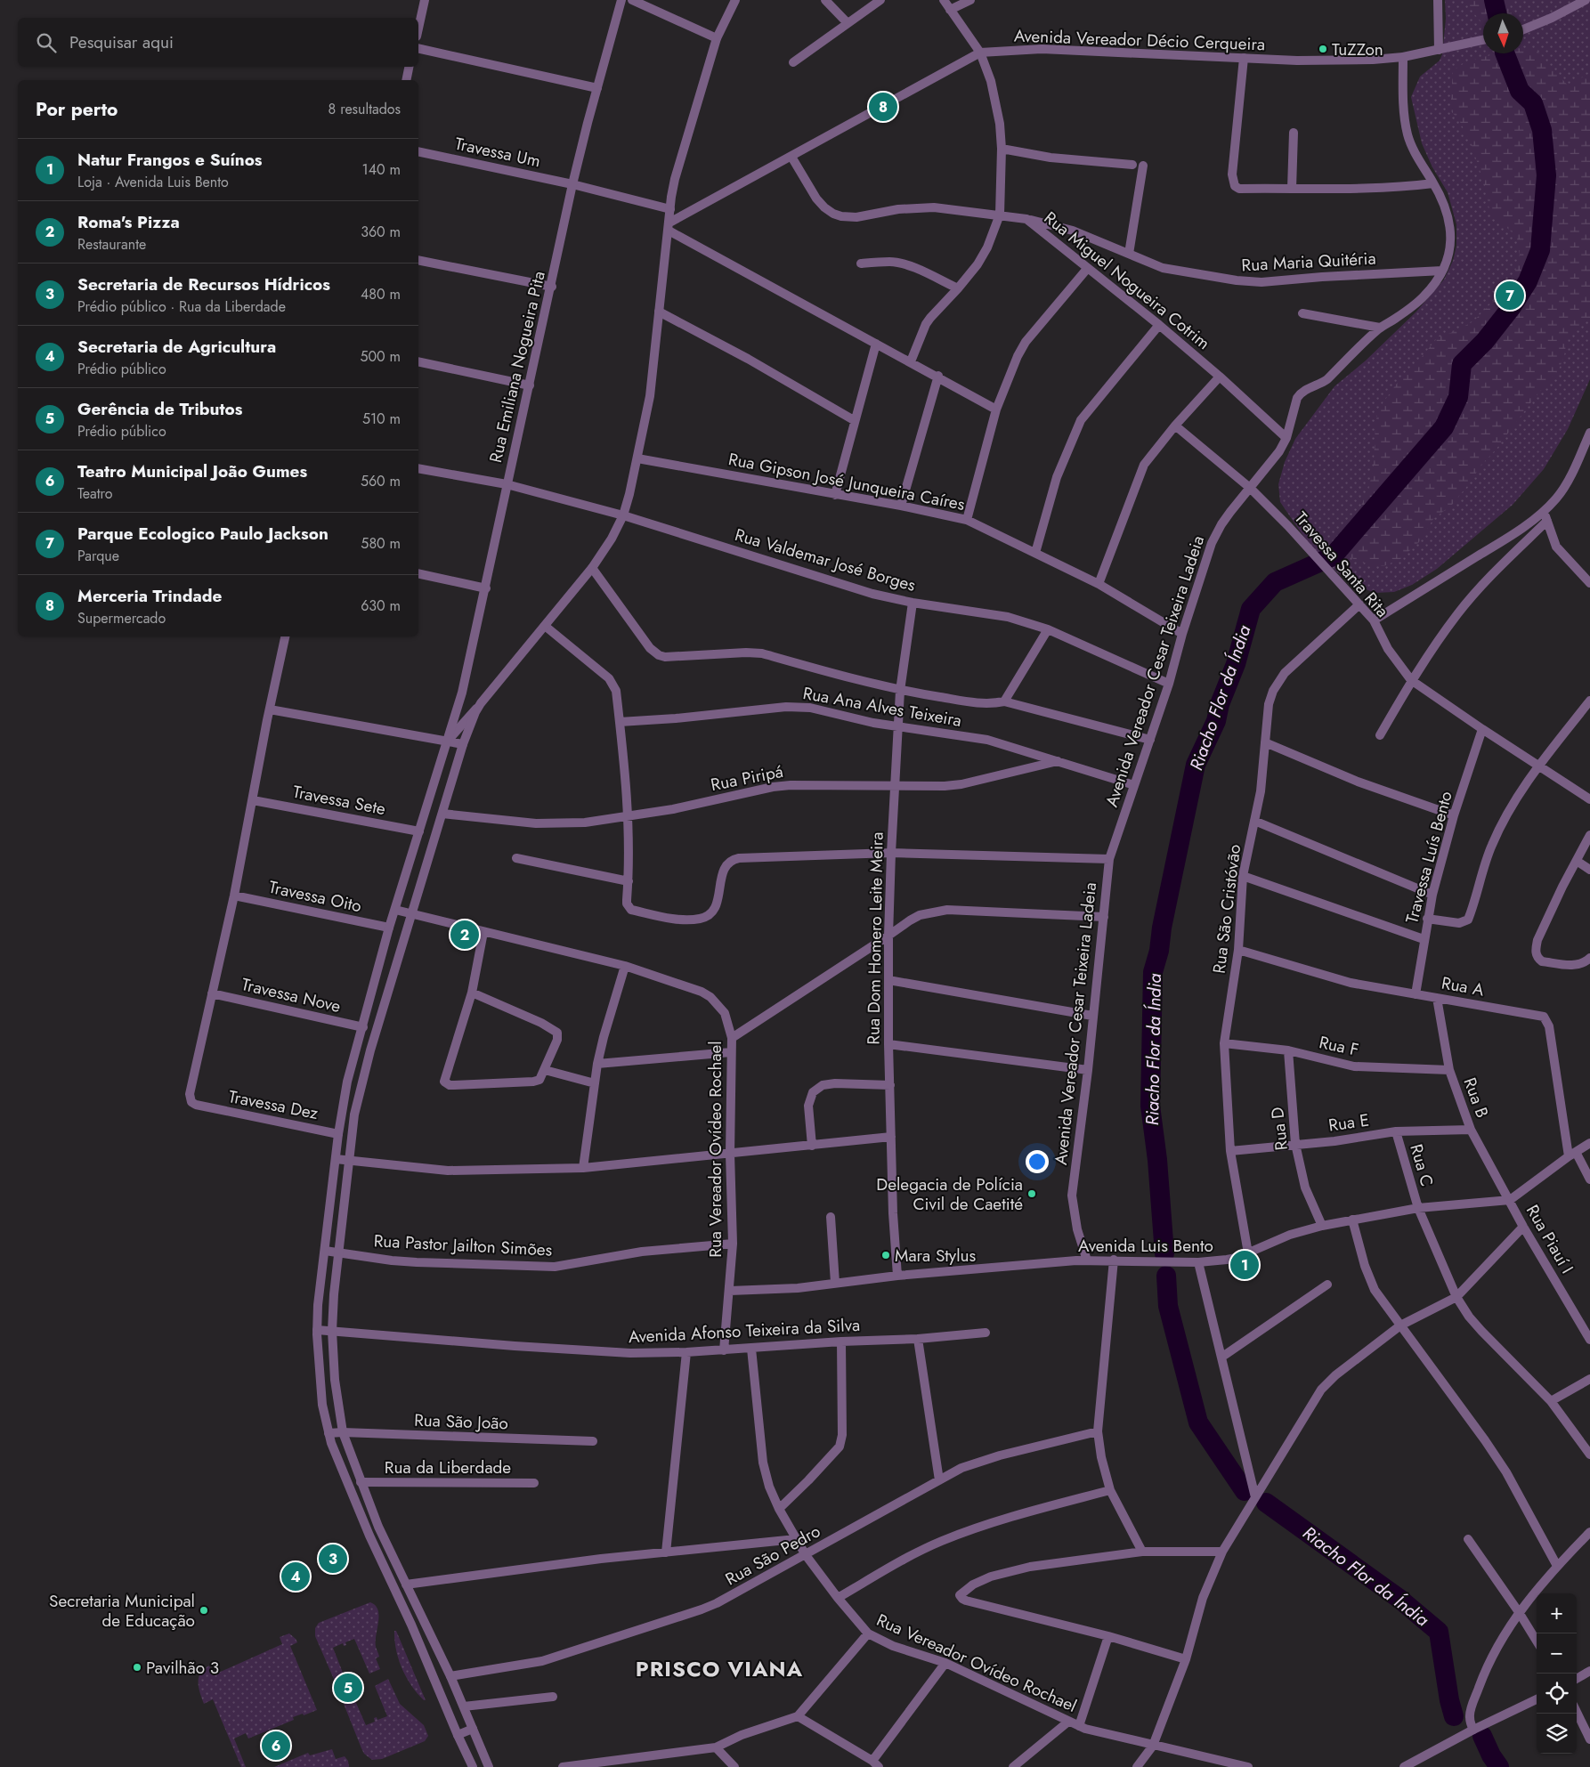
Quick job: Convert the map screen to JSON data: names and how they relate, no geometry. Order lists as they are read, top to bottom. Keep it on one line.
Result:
{"streets":{"street":["Avenida Vereador Décio Cerqueira","Travessa Um","Rua Maria Quitéria","Rua Miguel Nogueira Cotrim","Rua Emiliana Nogueira Pita","Rua Gipson José Junqueira Caíres","Rua Valdemar José Borges","Travessa Santa Rita","Avenida Vereador Cesar Teixeira Ladeia","Rua Ana Alves Teixeira","Rua Piripá","Travessa Sete","Travessa Luís Bento","Travessa Oito","Rua São Cristóvão","Rua Dom Homero Leite Meira","Rua A","Travessa Nove","Rua F","Rua B","Travessa Dez","Rua E","Rua D","Rua Vereador Ovídeo Rochael","Rua C","Rua Piauí I","Rua Pastor Jailton Simões","Avenida Luis Bento","Avenida Afonso Teixeira da Silva","Rua São João","Rua da Liberdade","Rua São Pedro"]},"crossings":[["Avenida Vereador Décio Cerqueira","Rua Miguel Nogueira Cotrim"],["Avenida Vereador Décio Cerqueira","Avenida Vereador Cesar Teixeira Ladeia"],["Travessa Um","Rua Emiliana Nogueira Pita"],["Rua Maria Quitéria","Rua Miguel Nogueira Cotrim"],["Rua Maria Quitéria","Avenida Vereador Cesar Teixeira Ladeia"],["Rua Miguel Nogueira Cotrim","Avenida Vereador Cesar Teixeira Ladeia"],["Rua Emiliana Nogueira Pita","Rua Valdemar José Borges"],["Rua Emiliana Nogueira Pita","Travessa Sete"],["Rua Emiliana Nogueira Pita","Travessa Oito"],["Rua Emiliana Nogueira Pita","Travessa Nove"],["Rua Emiliana Nogueira Pita","Travessa Dez"],["Rua Emiliana Nogueira Pita","Rua Vereador Ovídeo Rochael"],["Rua Emiliana Nogueira Pita","Rua Pastor Jailton Simões"],["Rua Emiliana Nogueira Pita","Avenida Afonso Teixeira da Silva"],["Rua Emiliana Nogueira Pita","Rua São João"],["Rua Gipson José Junqueira Caíres","Avenida Vereador Cesar Teixeira Ladeia"],["Rua Valdemar José Borges","Avenida Vereador Cesar Teixeira Ladeia"],["Rua Valdemar José Borges","Rua Dom Homero Leite Meira"],["Travessa Santa Rita","Avenida Vereador Cesar Teixeira Ladeia"],["Travessa Santa Rita","Travessa Luís Bento"],["Travessa Santa Rita","Rua São Cristóvão"],["Avenida Vereador Cesar Teixeira Ladeia","Rua Ana Alves Teixeira"],["Avenida Vereador Cesar Teixeira Ladeia","Avenida Luis Bento"],["Rua Ana Alves Teixeira","Rua Piripá"],["Rua Ana Alves Teixeira","Rua Dom Homero Leite Meira"],["Rua Piripá","Rua Dom Homero Leite Meira"],["Travessa Luís Bento","Rua A"],["Rua São Cristóvão","Rua A"],["Rua São Cristóvão","Rua F"],["Rua São Cristóvão","Rua E"],["Rua São Cristóvão","Avenida Luis Bento"],["Rua Dom Homero Leite Meira","Avenida Luis Bento"],["Rua A","Rua B"],["Travessa Nove","Travessa Dez"],["Rua F","Rua B"],["Rua F","Rua D"],["Rua B","Rua E"],["Rua B","Rua Piauí I"],["Rua B","Avenida Luis Bento"],["Rua E","Rua D"],["Rua E","Rua C"],["Rua D","Avenida Luis Bento"],["Rua Vereador Ovídeo Rochael","Rua Pastor Jailton Simões"],["Rua Vereador Ovídeo Rochael","Avenida Luis Bento"],["Rua Vereador Ovídeo Rochael","Avenida Afonso Teixeira da Silva"],["Rua Vereador Ovídeo Rochael","Rua São Pedro"],["Rua C","Avenida Luis Bento"],["Rua Piauí I","Avenida Luis Bento"]],"districts":["PRISCO VIANA"],"water":["Riacho Flor da Índia"],"places":["TuZZon","Delegacia de Polícia Civil de Caetité","Mara Stylus","Secretaria Municipal de Educação","Pavilhão 3"],"north":"bottom","page":{"search":"Pesquisar aqui","heading":["Por perto","8 resultados"],"pins":["8","7","2","1","3","4","5","6"],"list":[{"mark":"1","name":"Natur Frangos e Suínos","note":"Loja · Avenida Luis Bento","value":"140 m"},{"mark":"2","name":"Roma's Pizza","note":"Restaurante","value":"360 m"},{"mark":"3","name":"Secretaria de Recursos Hídricos","note":"Prédio público · Rua da Liberdade","value":"480 m"},{"mark":"4","name":"Secretaria de Agricultura","note":"Prédio público","value":"500 m"},{"mark":"5","name":"Gerência de Tributos","note":"Prédio público","value":"510 m"},{"mark":"6","name":"Teatro Municipal João Gumes","note":"Teatro","value":"560 m"},{"mark":"7","name":"Parque Ecologico Paulo Jackson","note":"Parque","value":"580 m"},{"mark":"8","name":"Merceria Trindade","note":"Supermercado","value":"630 m"}],"map_buttons":["+","−"]}}
